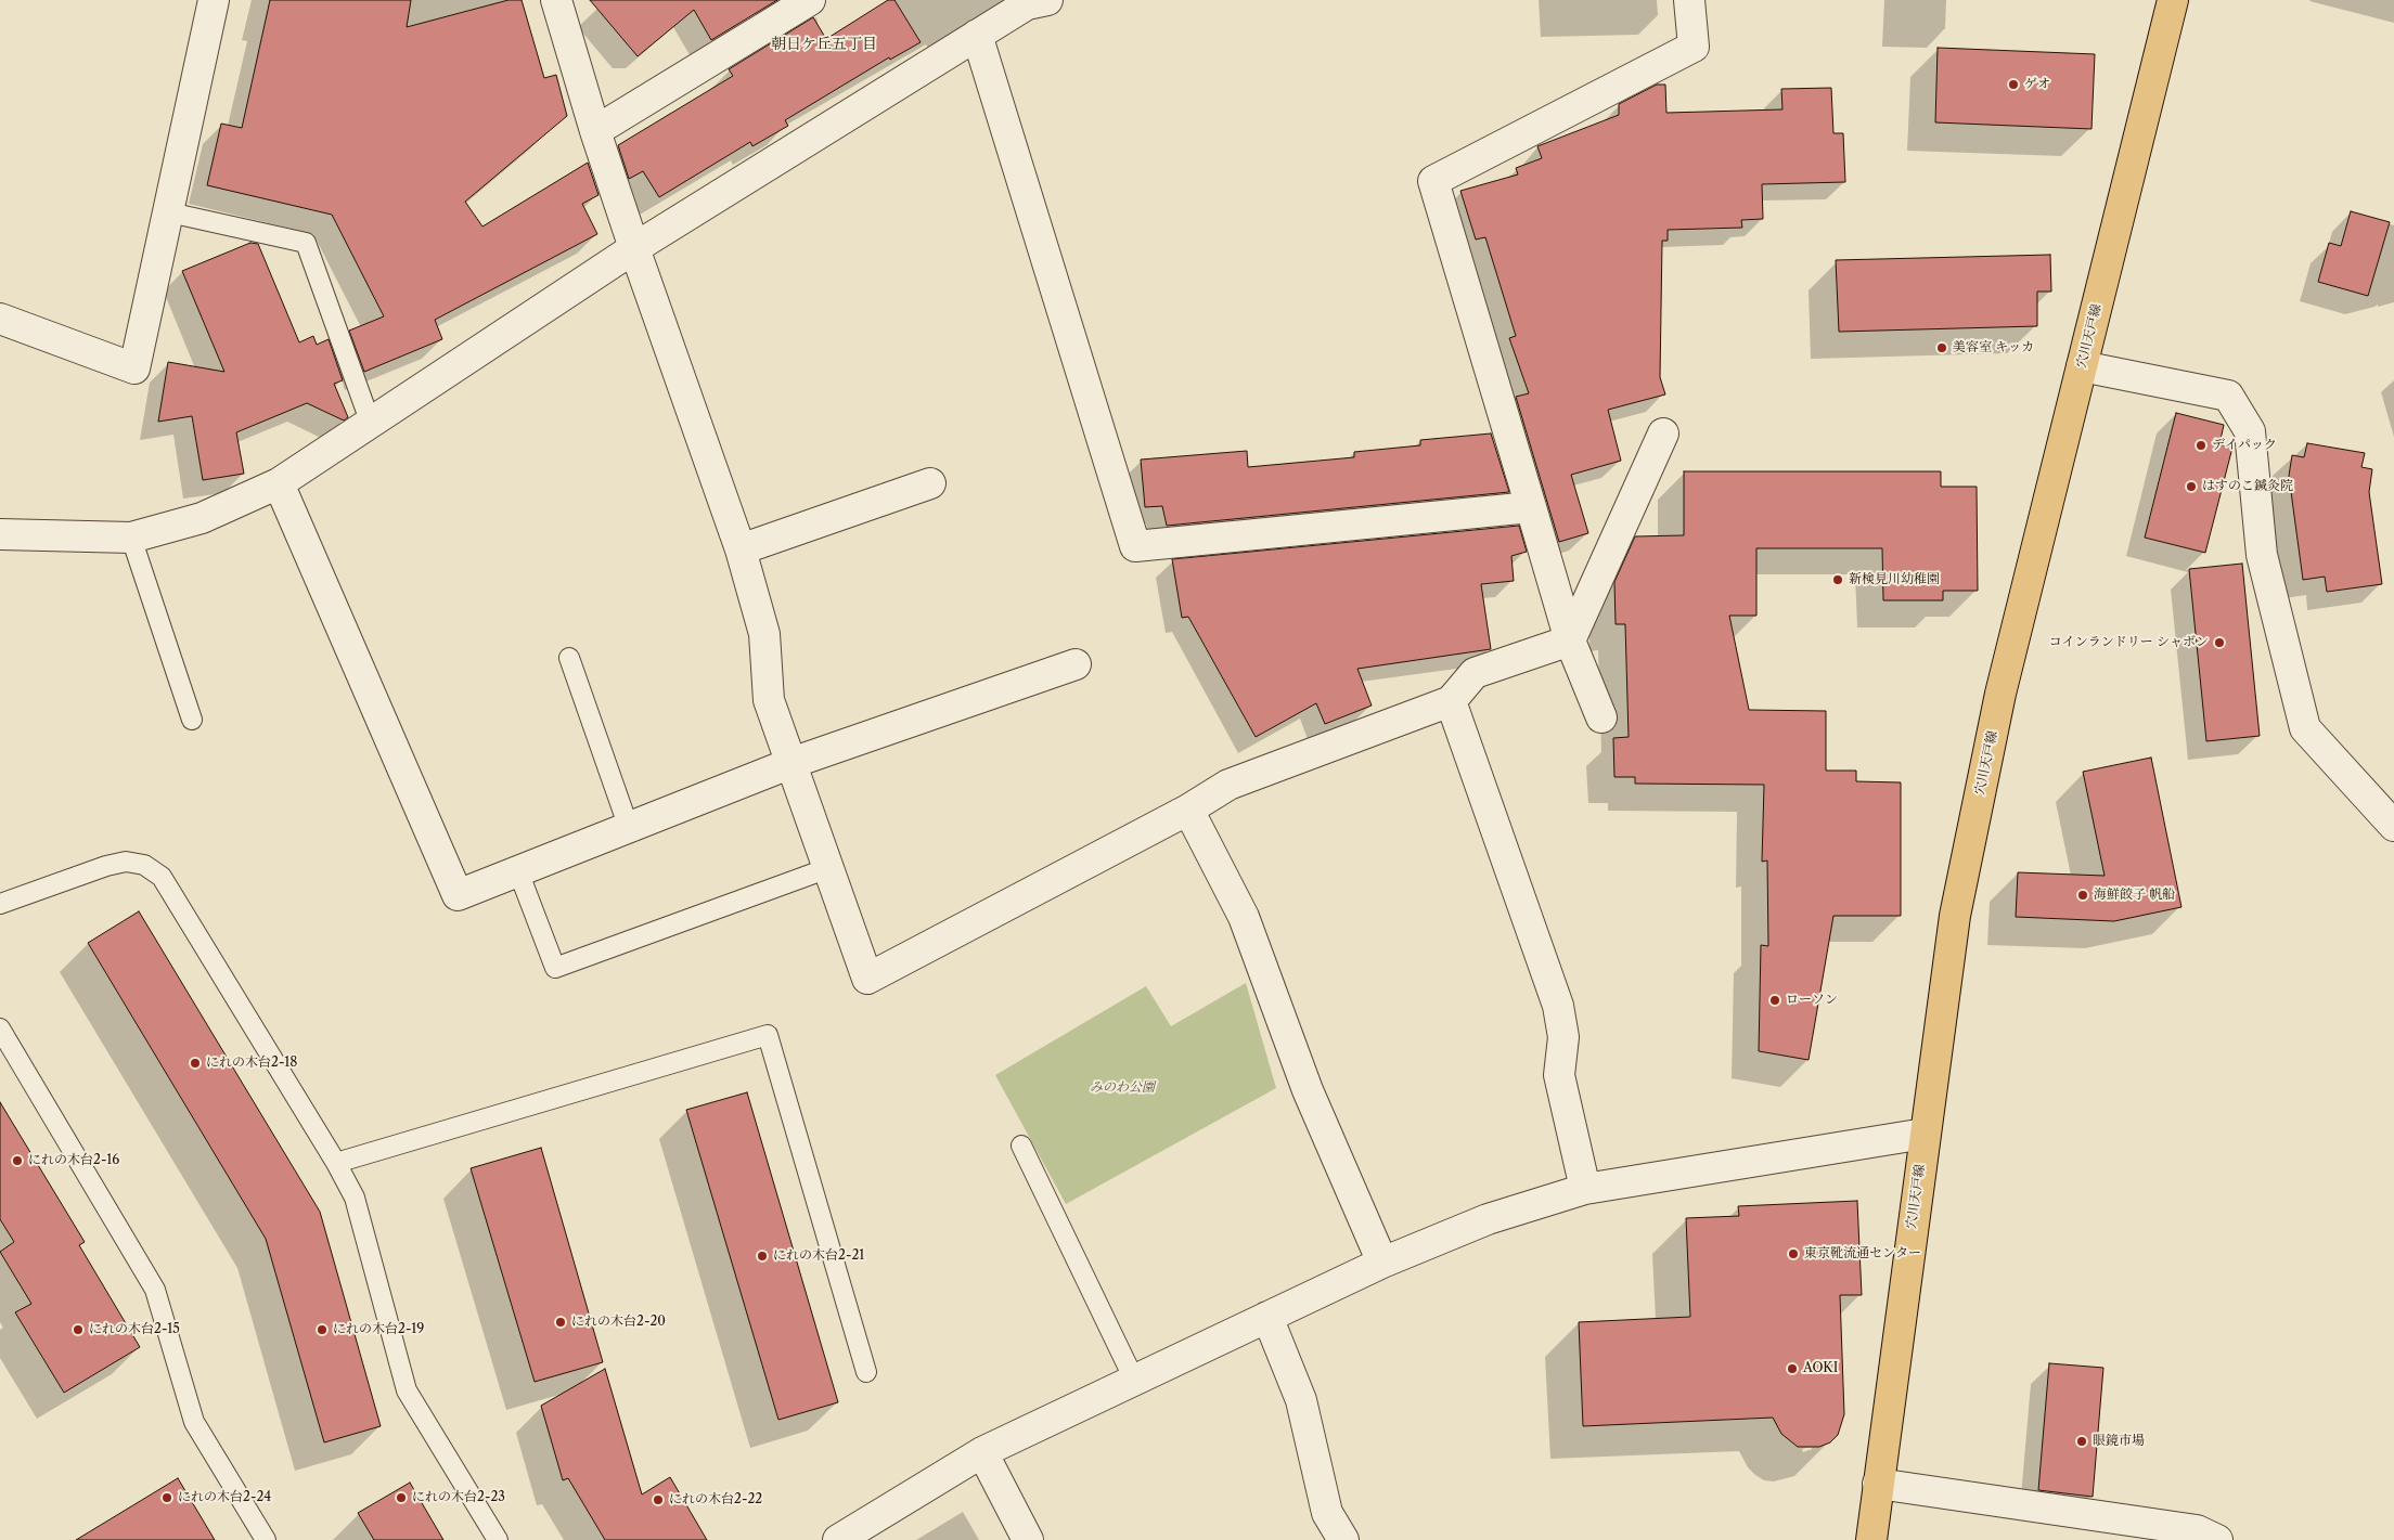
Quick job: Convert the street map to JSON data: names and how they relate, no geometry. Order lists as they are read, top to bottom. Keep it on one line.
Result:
{"streets":{"main road":["穴川天戸線"]},"districts":["朝日ケ丘五丁目"],"parks":["みのわ公園"],"places":["ゲオ","美容室 キッカ","デイパック","はすのこ鍼灸院","新検見川幼稚園","コインランドリー シャボン","海鮮餃子 帆船","ローソン","にれの木台2-18","にれの木台2-16","東京靴流通センター","にれの木台2-21","にれの木台2-20","にれの木台2-15","にれの木台2-19","AOKI","眼鏡市場","にれの木台2-24","にれの木台2-23","にれの木台2-22"]}
